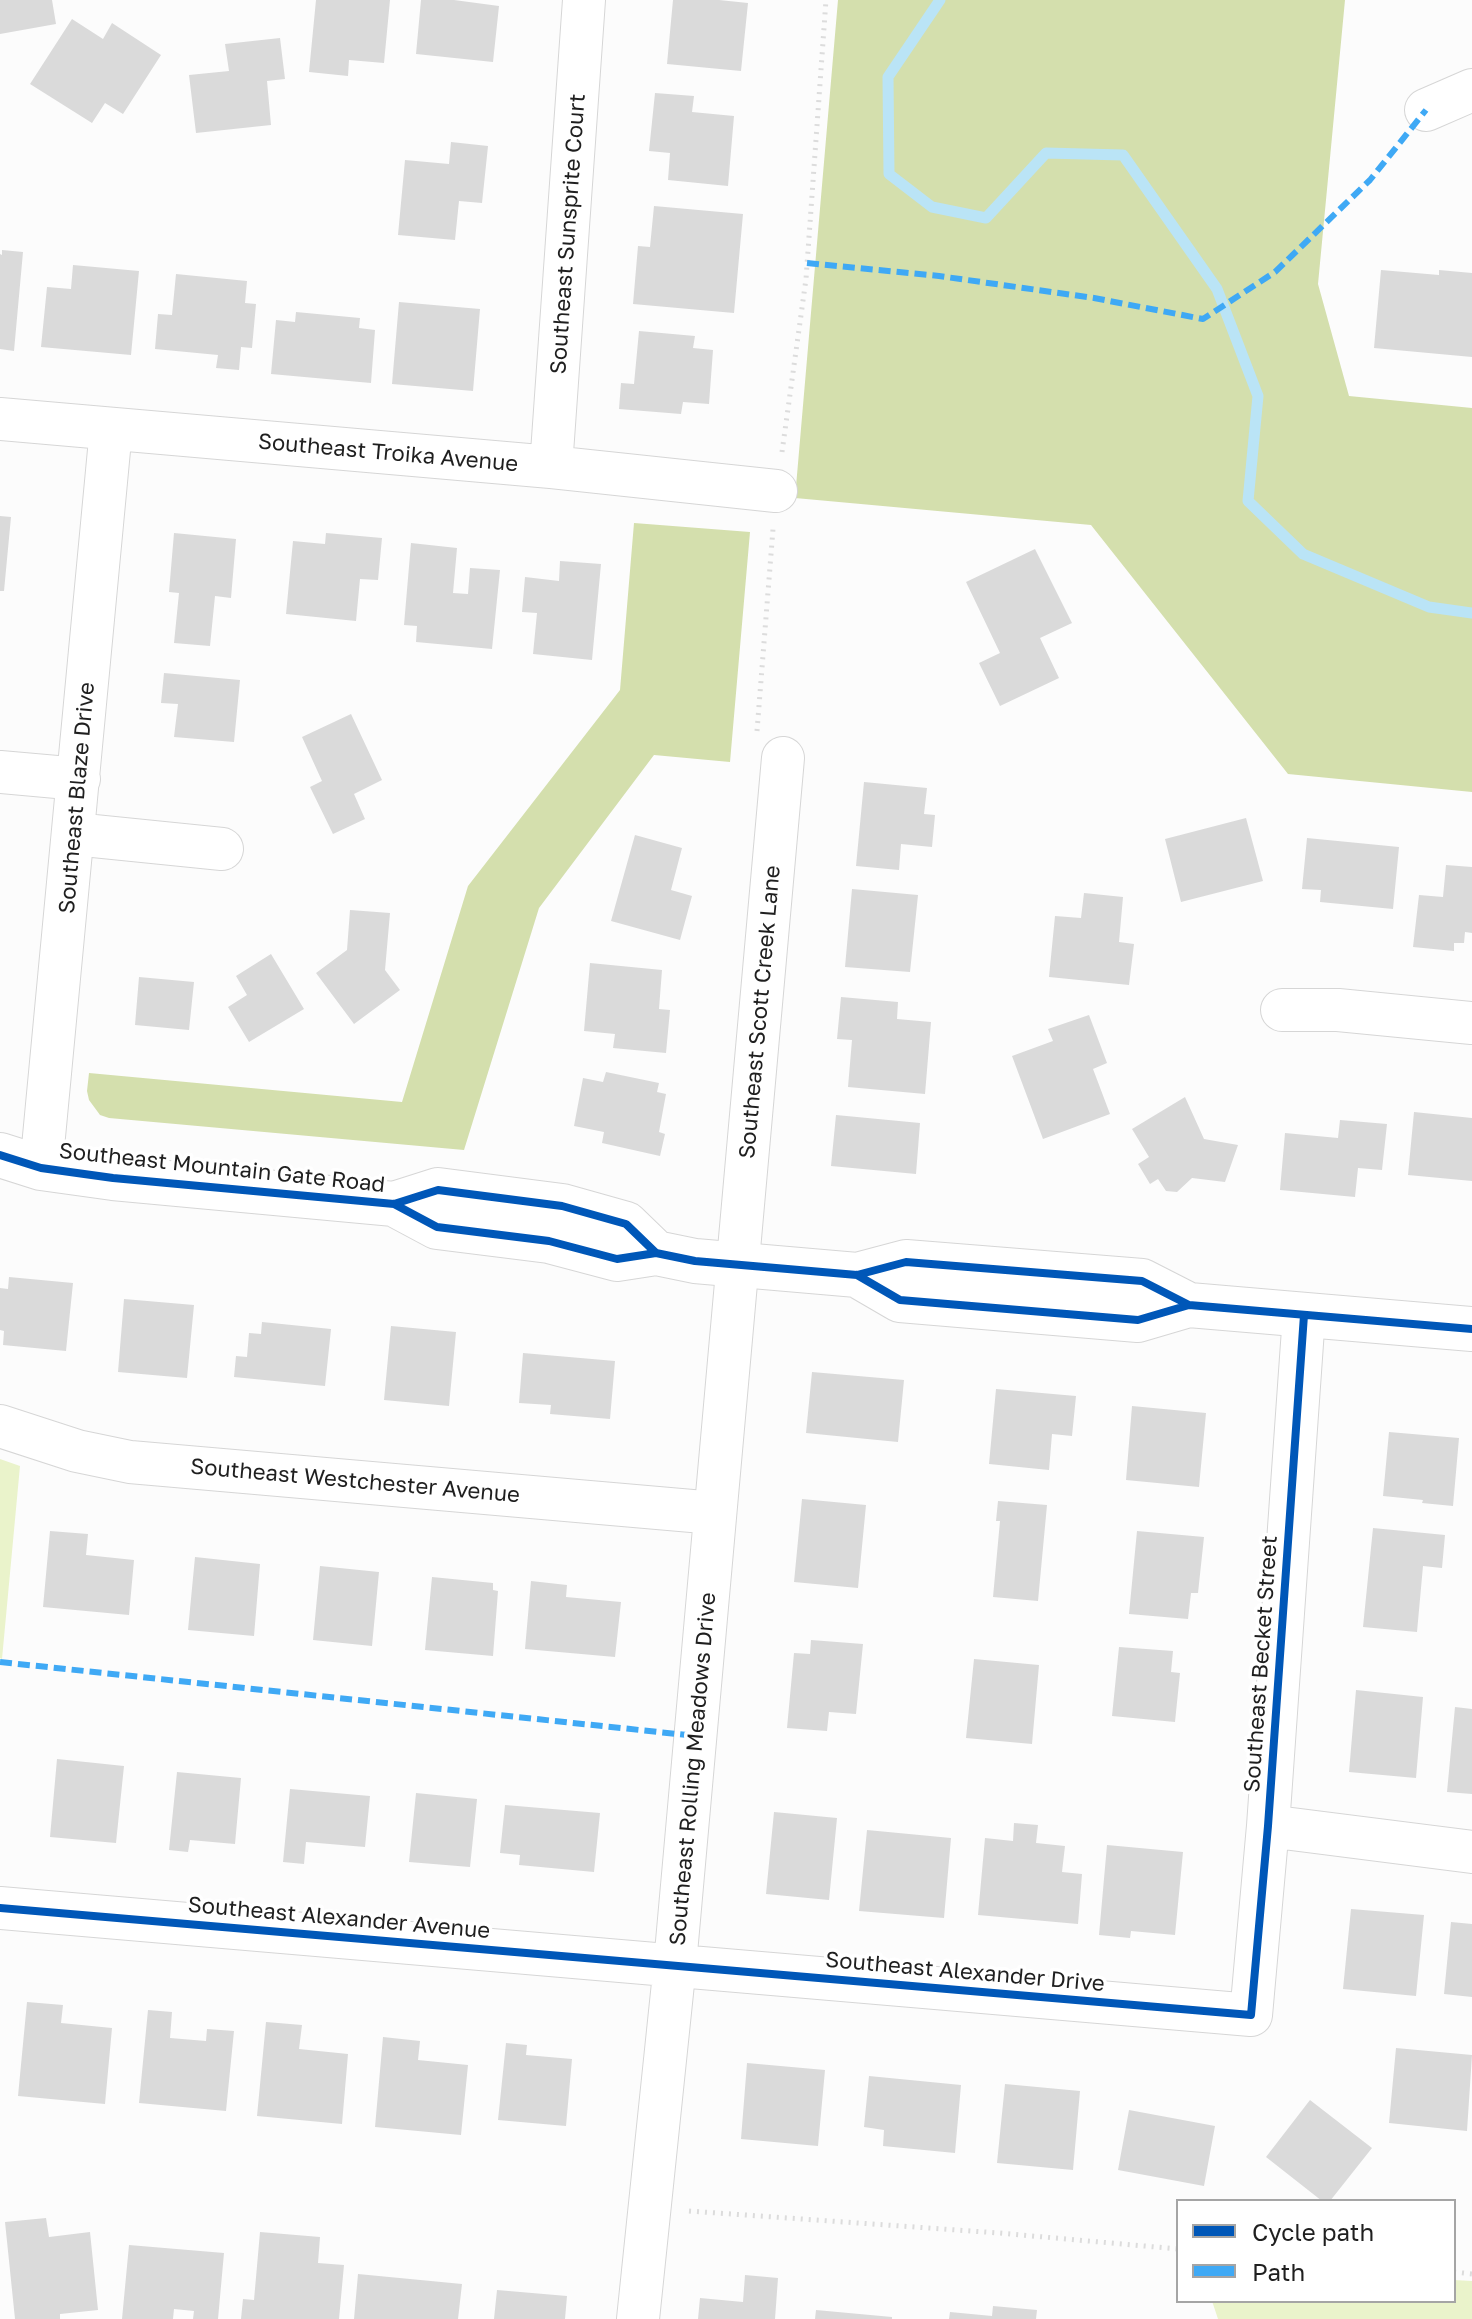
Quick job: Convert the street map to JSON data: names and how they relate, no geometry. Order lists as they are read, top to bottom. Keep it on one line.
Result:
{"streets":{"street":["Southeast Sunsprite Court","Southeast Troika Avenue","Southeast Blaze Drive","Southeast Scott Creek Lane","Southeast Mountain Gate Road","Southeast Westchester Avenue","Southeast Becket Street","Southeast Rolling Meadows Drive","Southeast Alexander Avenue","Southeast Alexander Drive"]},"crossings":[["Southeast Sunsprite Court","Southeast Troika Avenue"],["Southeast Troika Avenue","Southeast Blaze Drive"],["Southeast Blaze Drive","Southeast Mountain Gate Road"],["Southeast Scott Creek Lane","Southeast Mountain Gate Road"],["Southeast Scott Creek Lane","Southeast Rolling Meadows Drive"],["Southeast Mountain Gate Road","Southeast Becket Street"],["Southeast Mountain Gate Road","Southeast Rolling Meadows Drive"],["Southeast Westchester Avenue","Southeast Rolling Meadows Drive"],["Southeast Becket Street","Southeast Alexander Drive"],["Southeast Rolling Meadows Drive","Southeast Alexander Avenue"],["Southeast Rolling Meadows Drive","Southeast Alexander Drive"],["Southeast Alexander Avenue","Southeast Alexander Drive"]],"legend":["Cycle path","Path"]}
